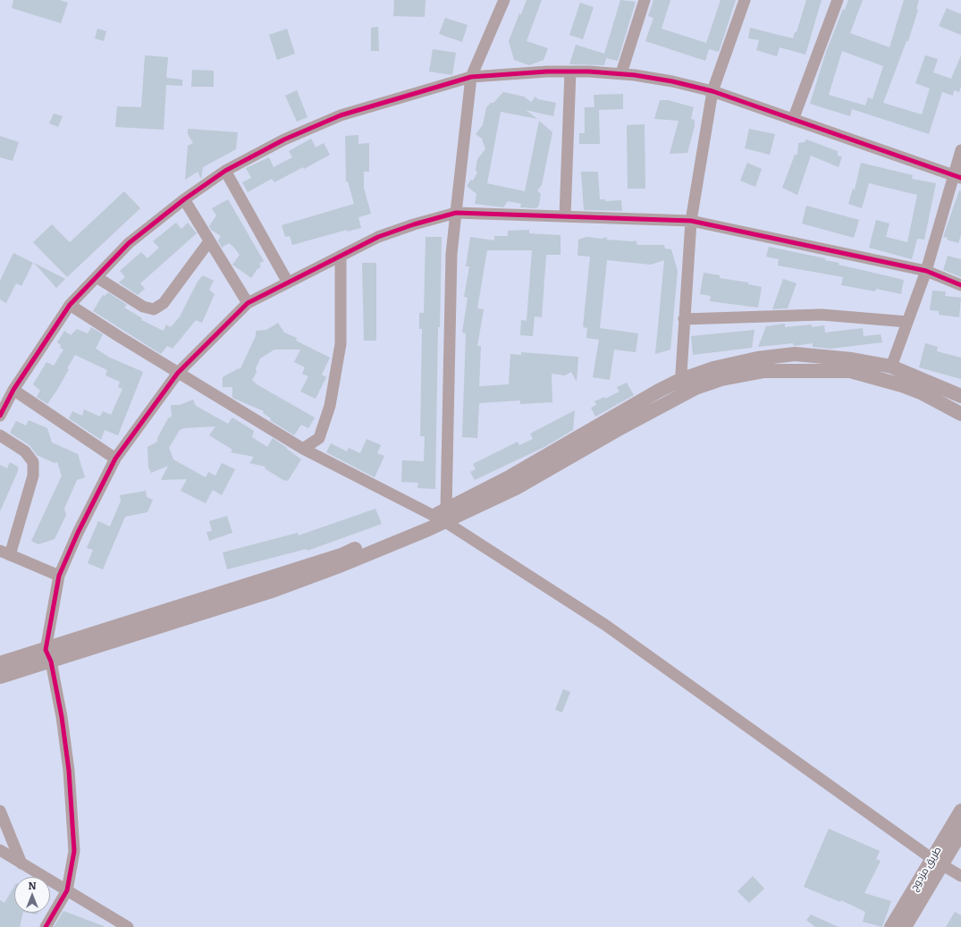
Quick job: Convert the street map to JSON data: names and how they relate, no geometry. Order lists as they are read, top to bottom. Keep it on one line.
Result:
{"streets":{"street":["طريق مزدوج"]},"north":"top"}
